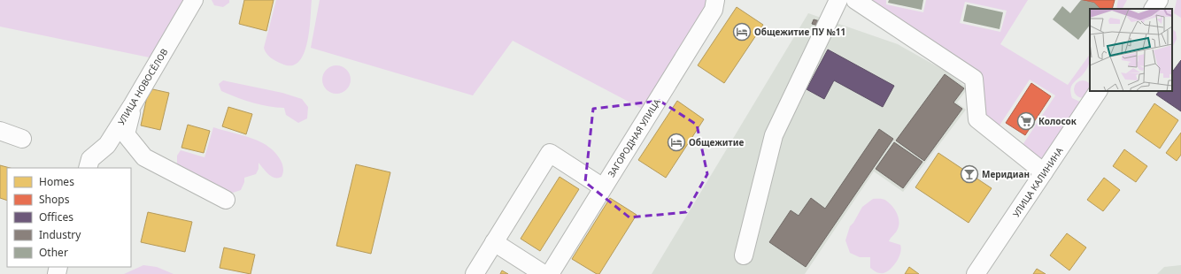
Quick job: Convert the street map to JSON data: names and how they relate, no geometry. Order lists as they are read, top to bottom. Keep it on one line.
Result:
{"streets":{"street":["УЛИЦА НОВОСЁЛОВ","ЗАГОРОДНАЯ УЛИЦА","УЛИЦА КАЛИНИНА"]},"places":{"hotel":["Общежитие ПУ №11","Общежитие"],"supermarket":["Колосок"],"bar":["Меридиан"]},"legend":["Homes","Shops","Offices","Industry","Other"]}
